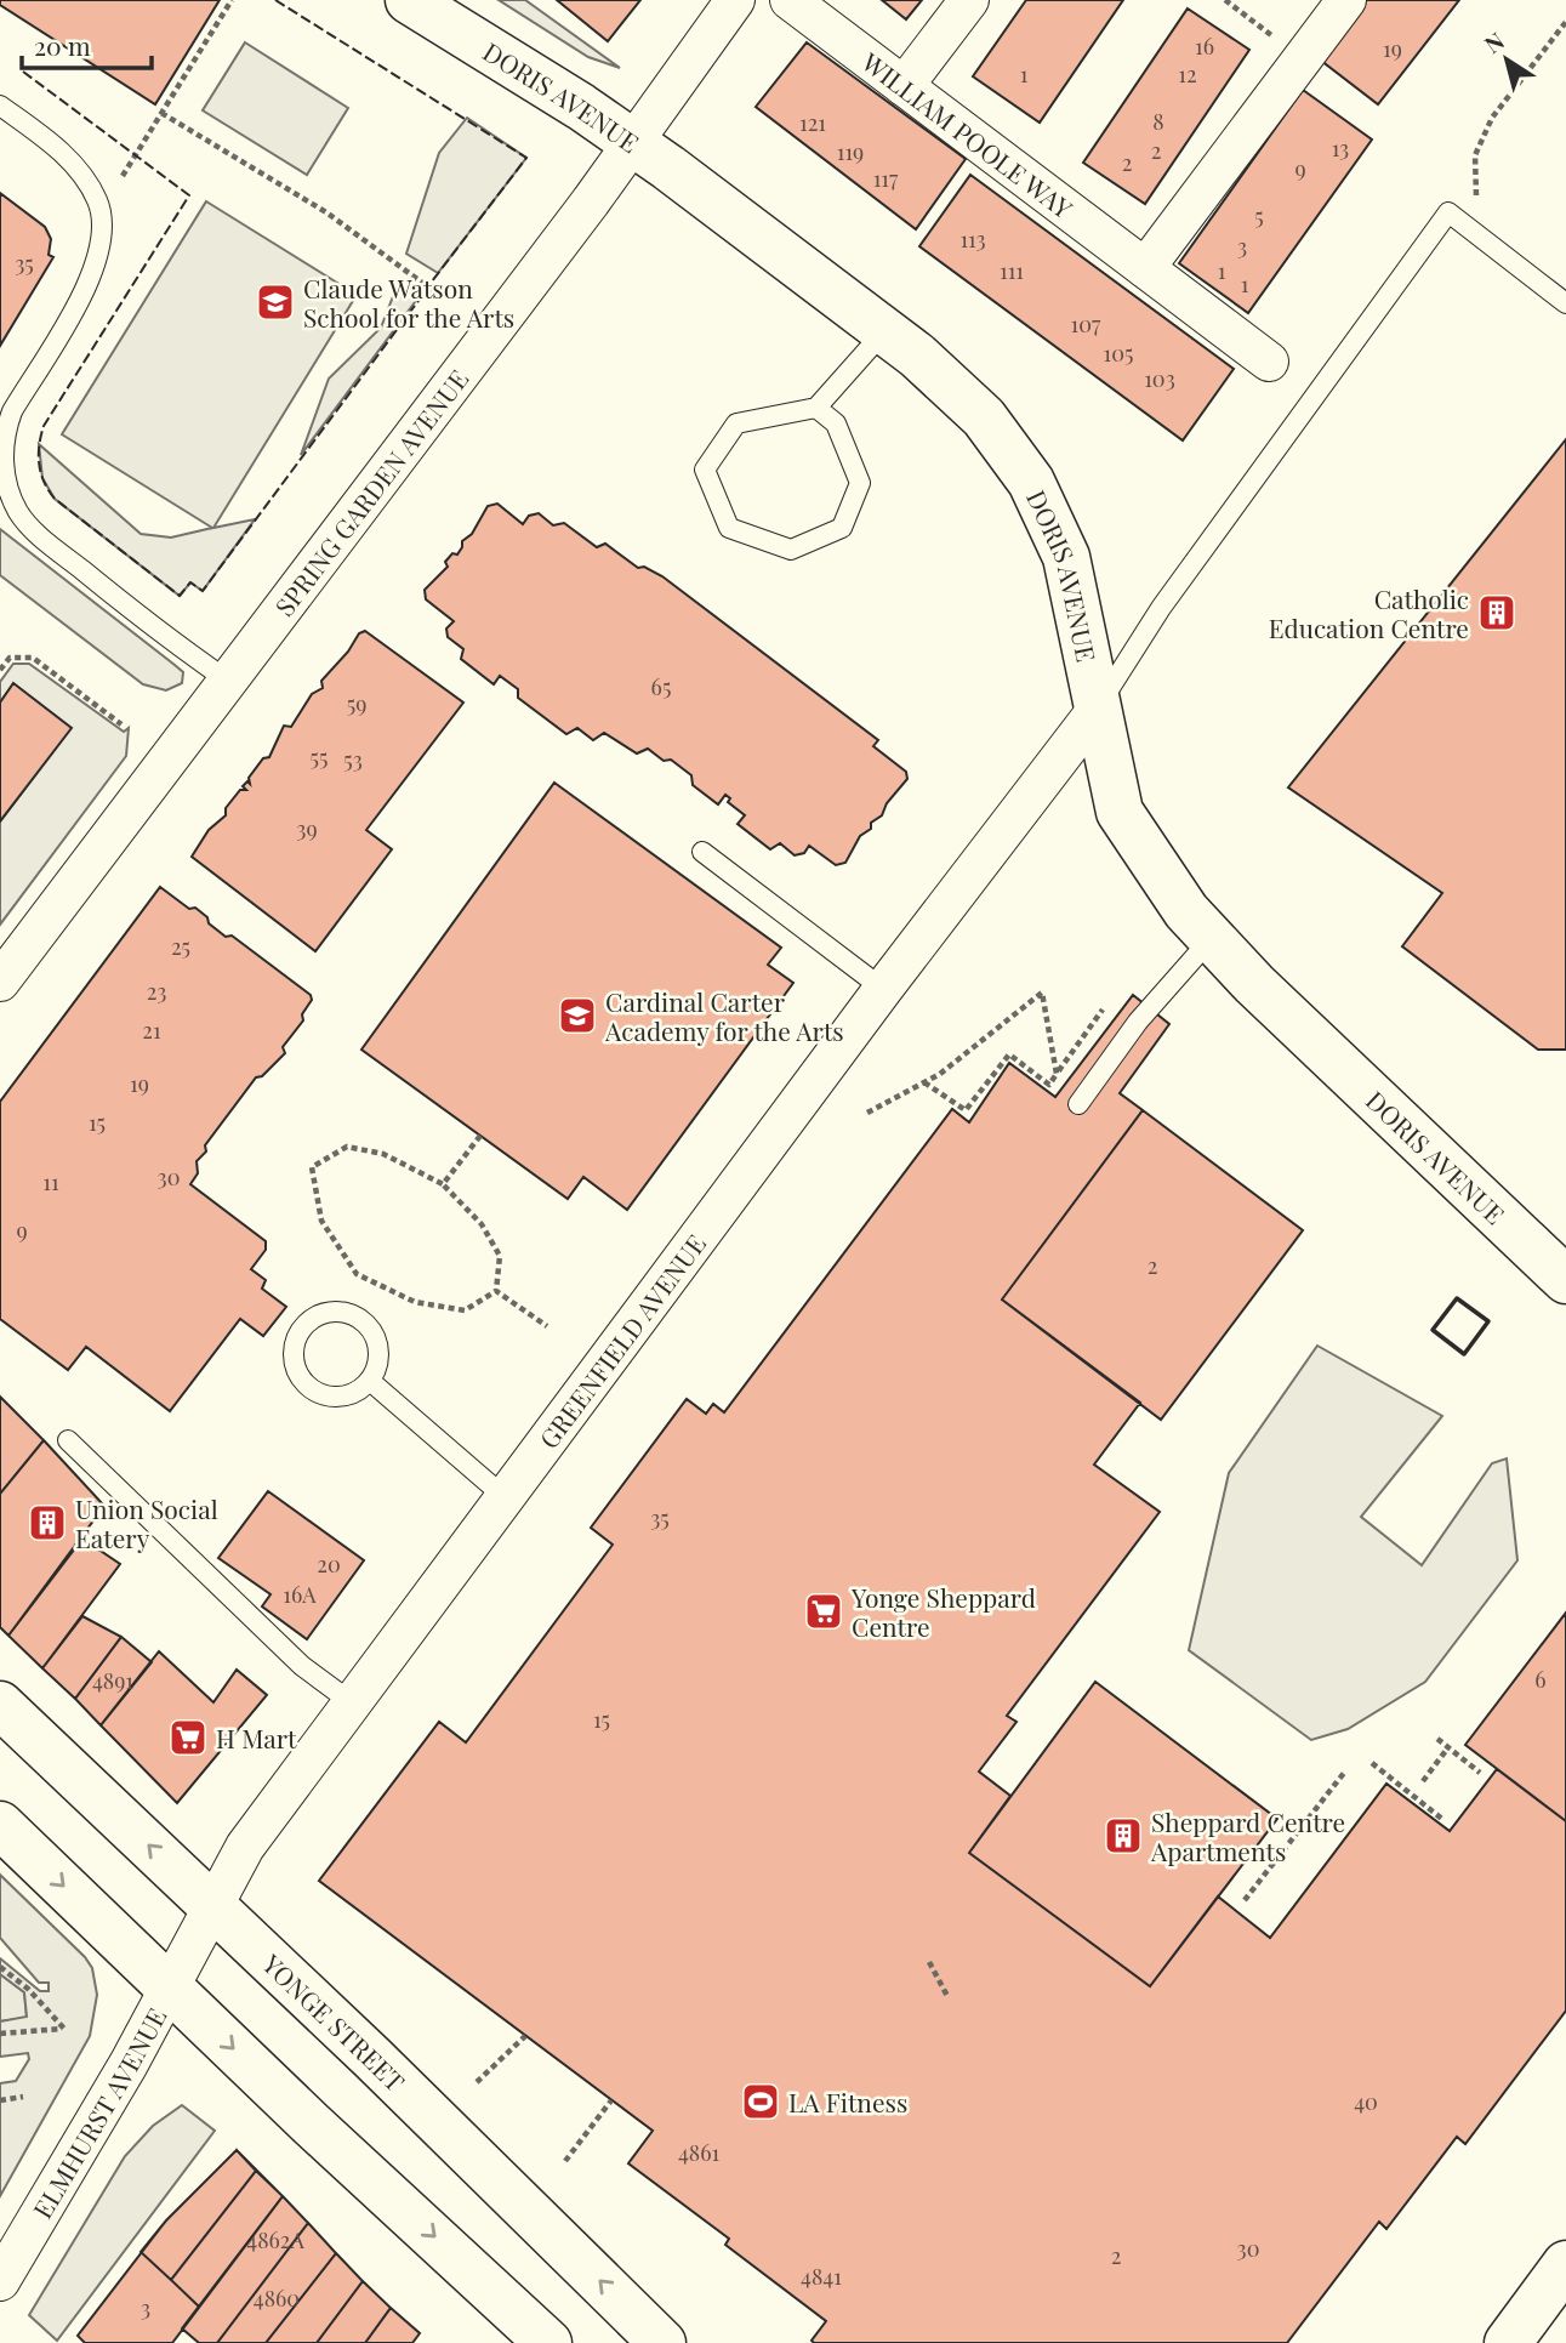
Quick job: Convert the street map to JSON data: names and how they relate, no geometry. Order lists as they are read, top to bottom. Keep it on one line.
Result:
{"streets":{"street":["DORIS AVENUE","WILLIAM POOLE WAY","SPRING GARDEN AVENUE","GREENFIELD AVENUE","YONGE STREET","ELMHURST AVENUE"]},"crossings":[["DORIS AVENUE","SPRING GARDEN AVENUE"],["DORIS AVENUE","GREENFIELD AVENUE"],["GREENFIELD AVENUE","YONGE STREET"],["GREENFIELD AVENUE","ELMHURST AVENUE"]],"places":{"school or university":["Claude Watson School for the Arts","Cardinal Carter Academy for the Arts"],"building":["Catholic Education Centre","Union Social Eatery","Sheppard Centre Apartments"],"supermarket":["Yonge Sheppard Centre","H Mart"],"sports":["LA Fitness"]},"house_numbers":["16","19","1","12","8","121","13","2","119","2","9","117","5","113","3","35","111","1","1","107","105","103","65","59","55","53","39","25","23","21","19","15","30","11","9","2","35","20","16A","6","4891","15","40","4861","4862A","30","2","4841","4860","3"],"scale_bar":"20 m","north":"top left"}
